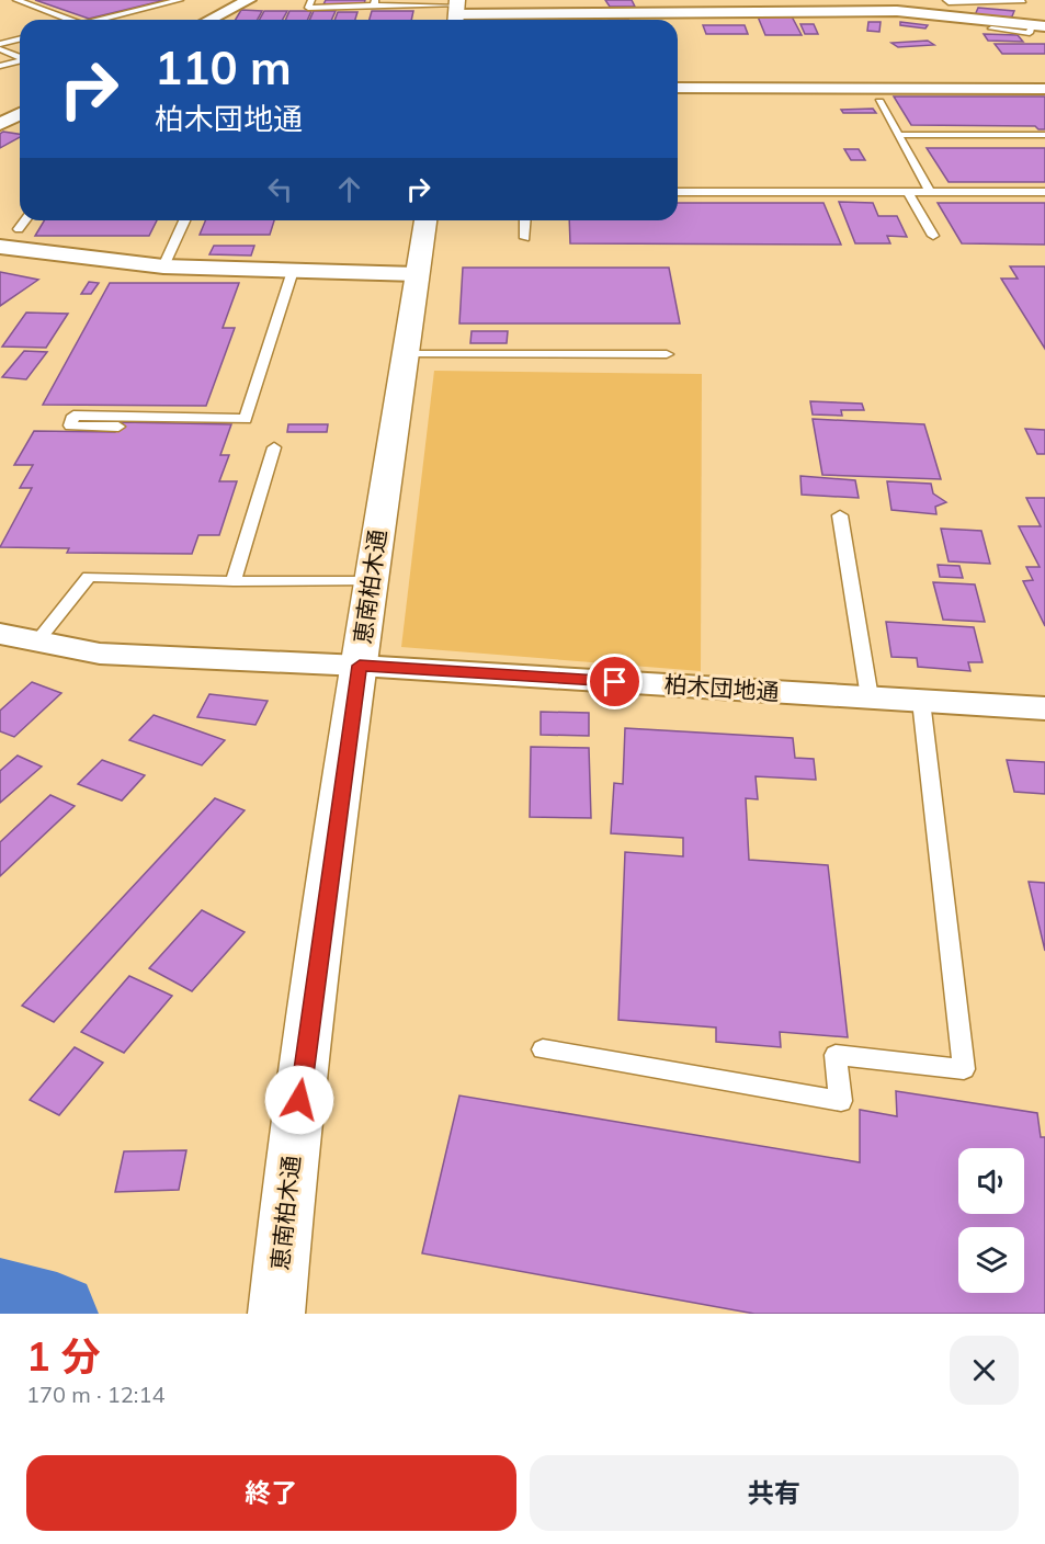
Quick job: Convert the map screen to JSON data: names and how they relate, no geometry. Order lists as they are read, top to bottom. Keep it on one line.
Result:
{"streets":{"street":["恵南柏木通","柏木団地通"]},"crossings":[["恵南柏木通","柏木団地通"]],"page":{"turn":["110 m","柏木団地通"],"heading":["1 分","170 m · 12:14"],"buttons":["終了","共有"]}}
